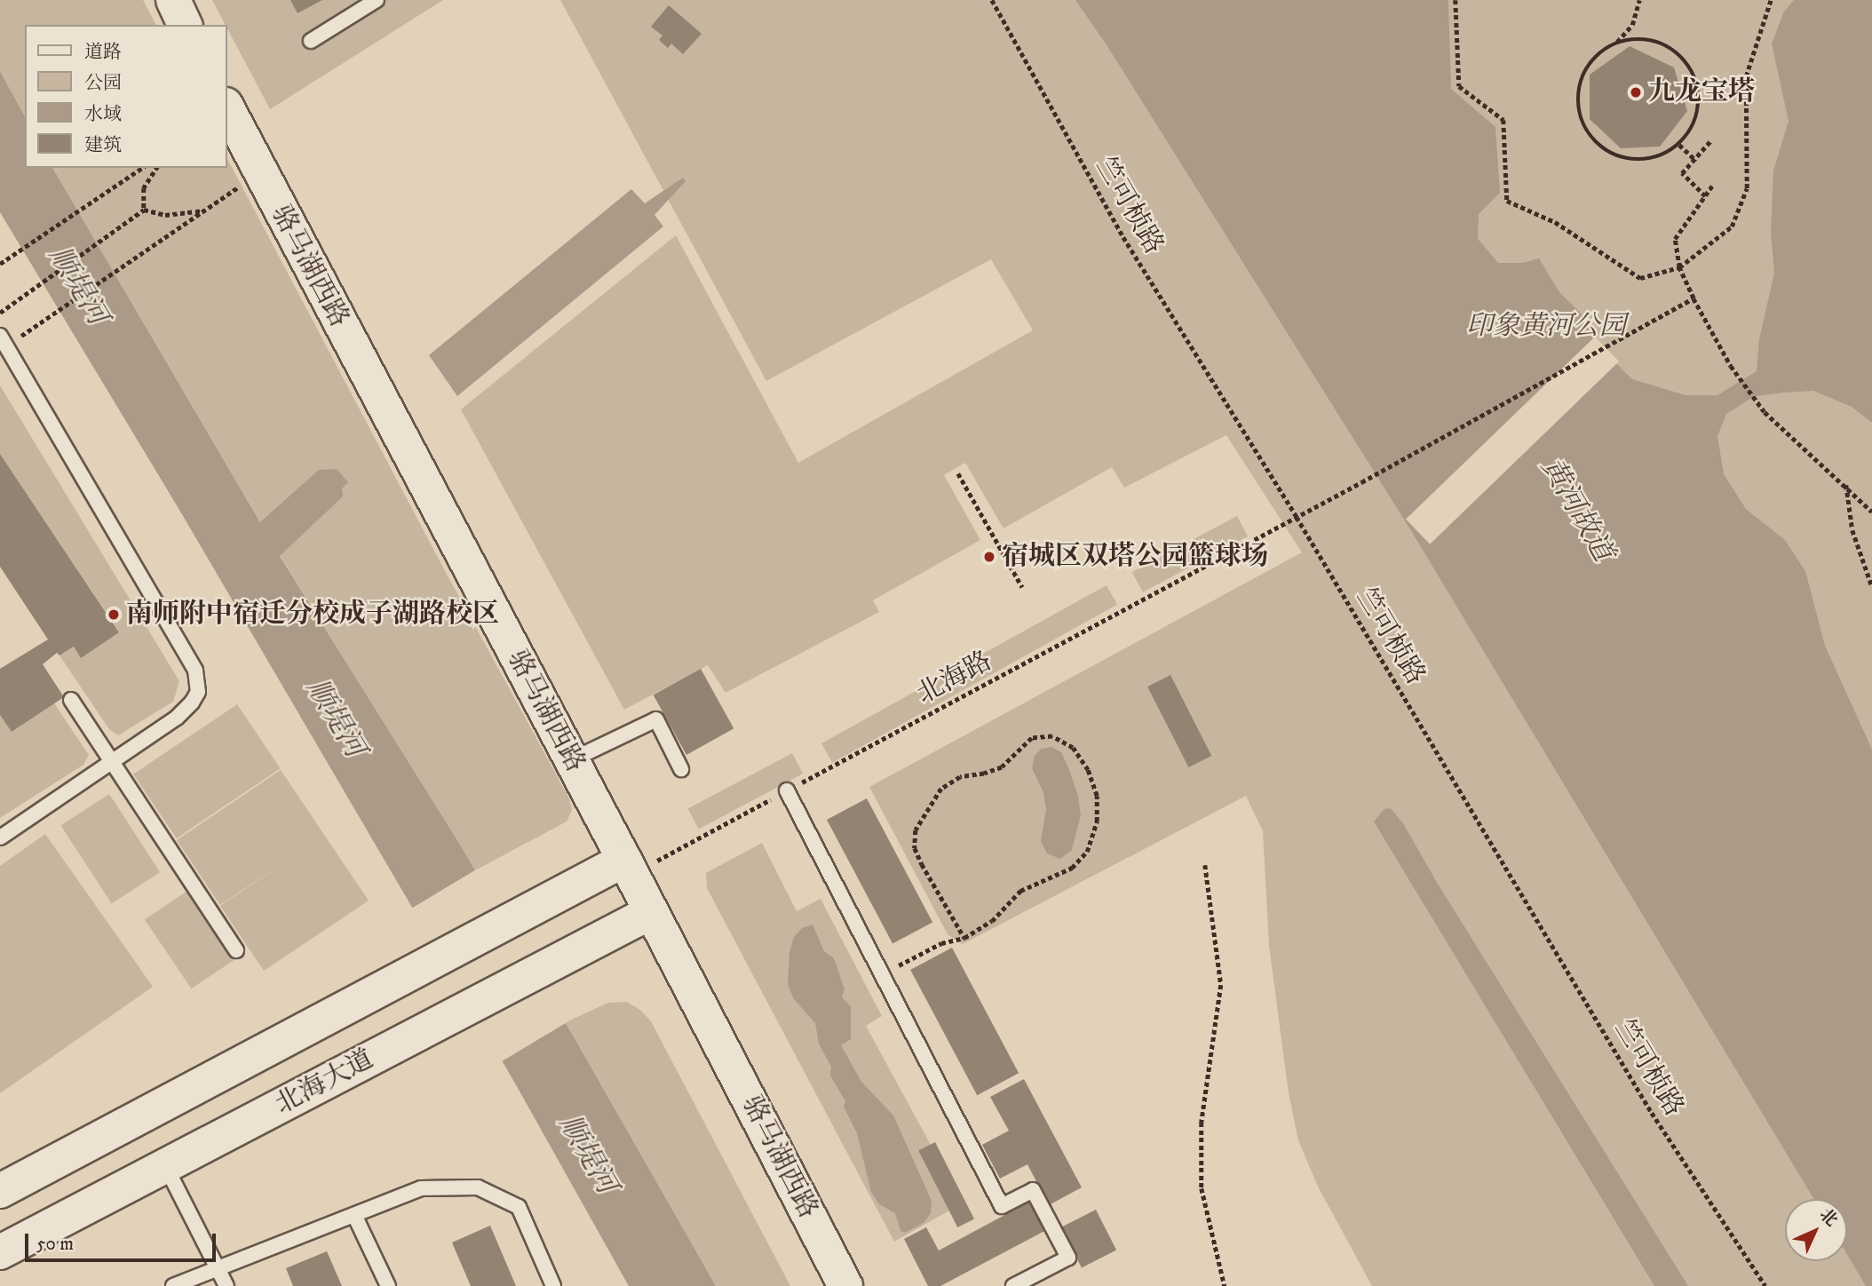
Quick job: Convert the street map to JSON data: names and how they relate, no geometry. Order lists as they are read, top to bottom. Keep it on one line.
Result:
{"streets":{"street":["骆马湖西路","北海大道"],"path":["竺可桢路","北海路"]},"crossings":[["竺可桢路","北海路"],["骆马湖西路","北海路"],["骆马湖西路","北海大道"]],"water":["顺堤河","黄河故道"],"parks":["印象黄河公园"],"places":["九龙宝塔","宿城区双塔公园篮球场","南师附中宿迁分校成子湖路校区"],"legend":["道路","公园","水域","建筑"],"scale_bar":"50 m","north":"top right"}
